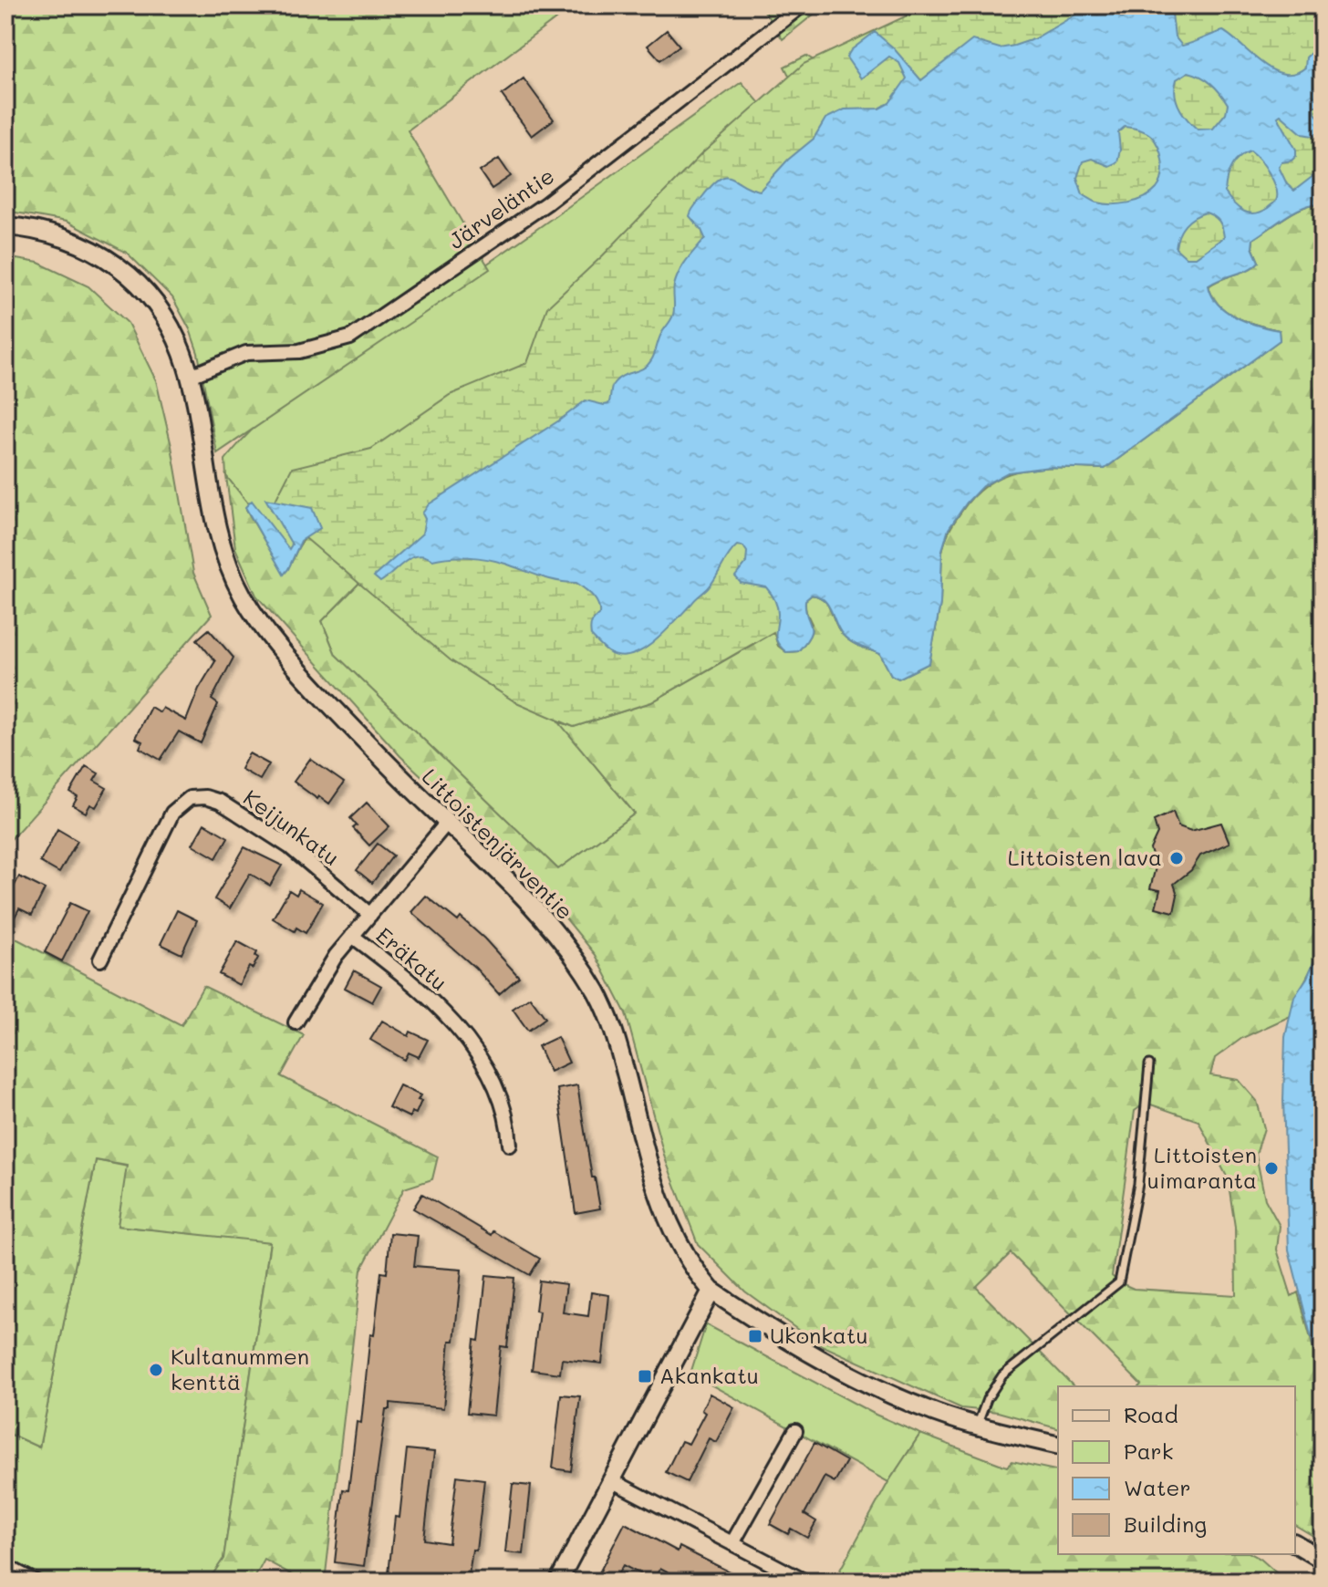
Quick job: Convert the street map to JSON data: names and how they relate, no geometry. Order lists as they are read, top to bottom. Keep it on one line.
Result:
{"streets":{"street":["Järveläntie","Keijunkatu","Littoistenjärventie","Eräkatu"]},"crossings":[["Järveläntie","Littoistenjärventie"],["Keijunkatu","Eräkatu"],["Littoistenjärventie","Eräkatu"]],"places":{"other":["Littoisten lava","Littoisten uimaranta","Kultanummen kenttä"],"transit":["Ukonkatu","Akankatu"]},"legend":["Road","Park","Water","Building"]}
